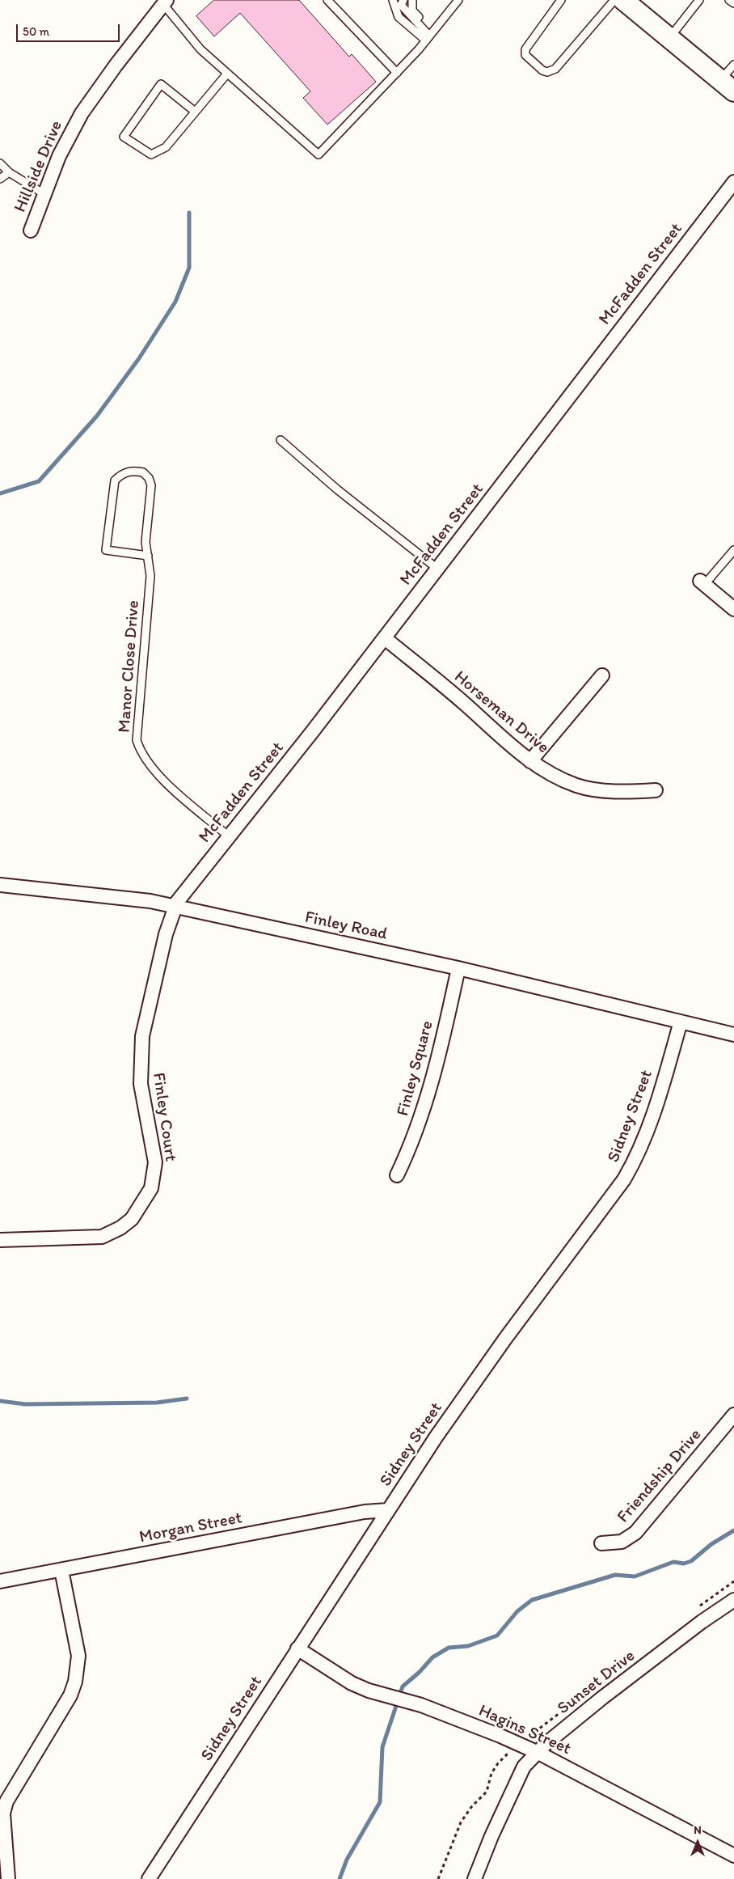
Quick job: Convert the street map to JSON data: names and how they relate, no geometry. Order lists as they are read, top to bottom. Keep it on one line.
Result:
{"streets":{"street":["Hillside Drive","McFadden Street","Horseman Drive","Finley Road","Finley Square","Sidney Street","Finley Court","Friendship Drive","Morgan Street","Sunset Drive","Hagins Street"],"lane":["Manor Close Drive"]},"crossings":[["McFadden Street","Manor Close Drive"],["McFadden Street","Horseman Drive"],["McFadden Street","Finley Road"],["McFadden Street","Finley Court"],["Finley Road","Finley Square"],["Finley Road","Sidney Street"],["Finley Road","Finley Court"],["Sidney Street","Morgan Street"],["Sidney Street","Hagins Street"],["Sunset Drive","Hagins Street"]],"scale_bar":"50 m","north":"top"}
